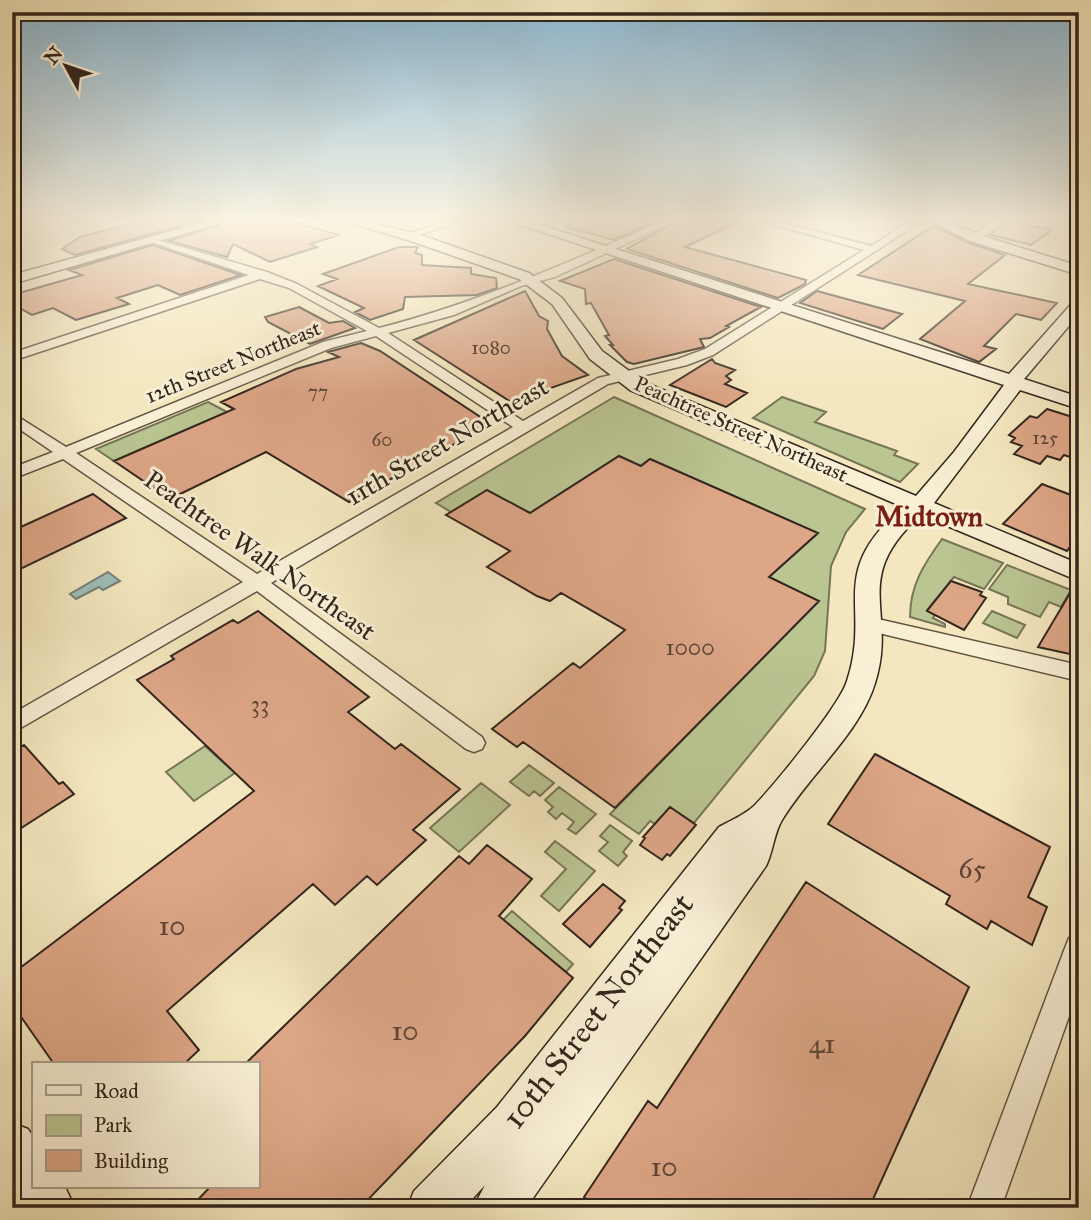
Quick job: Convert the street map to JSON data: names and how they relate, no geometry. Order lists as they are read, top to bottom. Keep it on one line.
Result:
{"streets":{"main road":["Peachtree Street Northeast","10th Street Northeast"],"street":["12th Street Northeast","11th Street Northeast","Peachtree Walk Northeast"]},"crossings":[["12th Street Northeast","Peachtree Street Northeast"],["12th Street Northeast","Peachtree Walk Northeast"],["Peachtree Street Northeast","11th Street Northeast"],["Peachtree Street Northeast","10th Street Northeast"],["11th Street Northeast","Peachtree Walk Northeast"]],"districts":["Midtown"],"house_numbers":["1080","77","125","60","1000","33","65","10","10","41","10"],"legend":["Road","Park","Building"],"north":"top left"}
